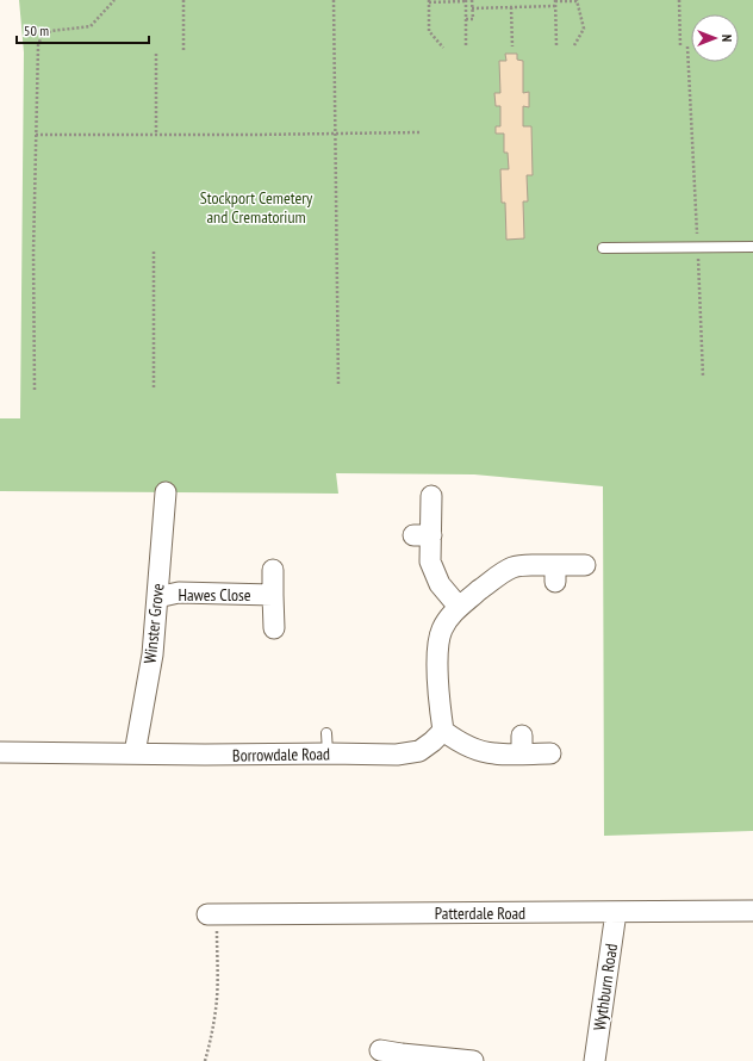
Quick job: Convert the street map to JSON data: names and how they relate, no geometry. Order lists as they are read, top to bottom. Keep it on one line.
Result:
{"streets":{"street":["Hawes Close","Winster Grove","Borrowdale Road","Patterdale Road","Wythburn Road"]},"crossings":[["Hawes Close","Winster Grove"],["Winster Grove","Borrowdale Road"],["Patterdale Road","Wythburn Road"]],"parks":["Stockport Cemetery and Crematorium"],"scale_bar":"50 m","north":"right"}
